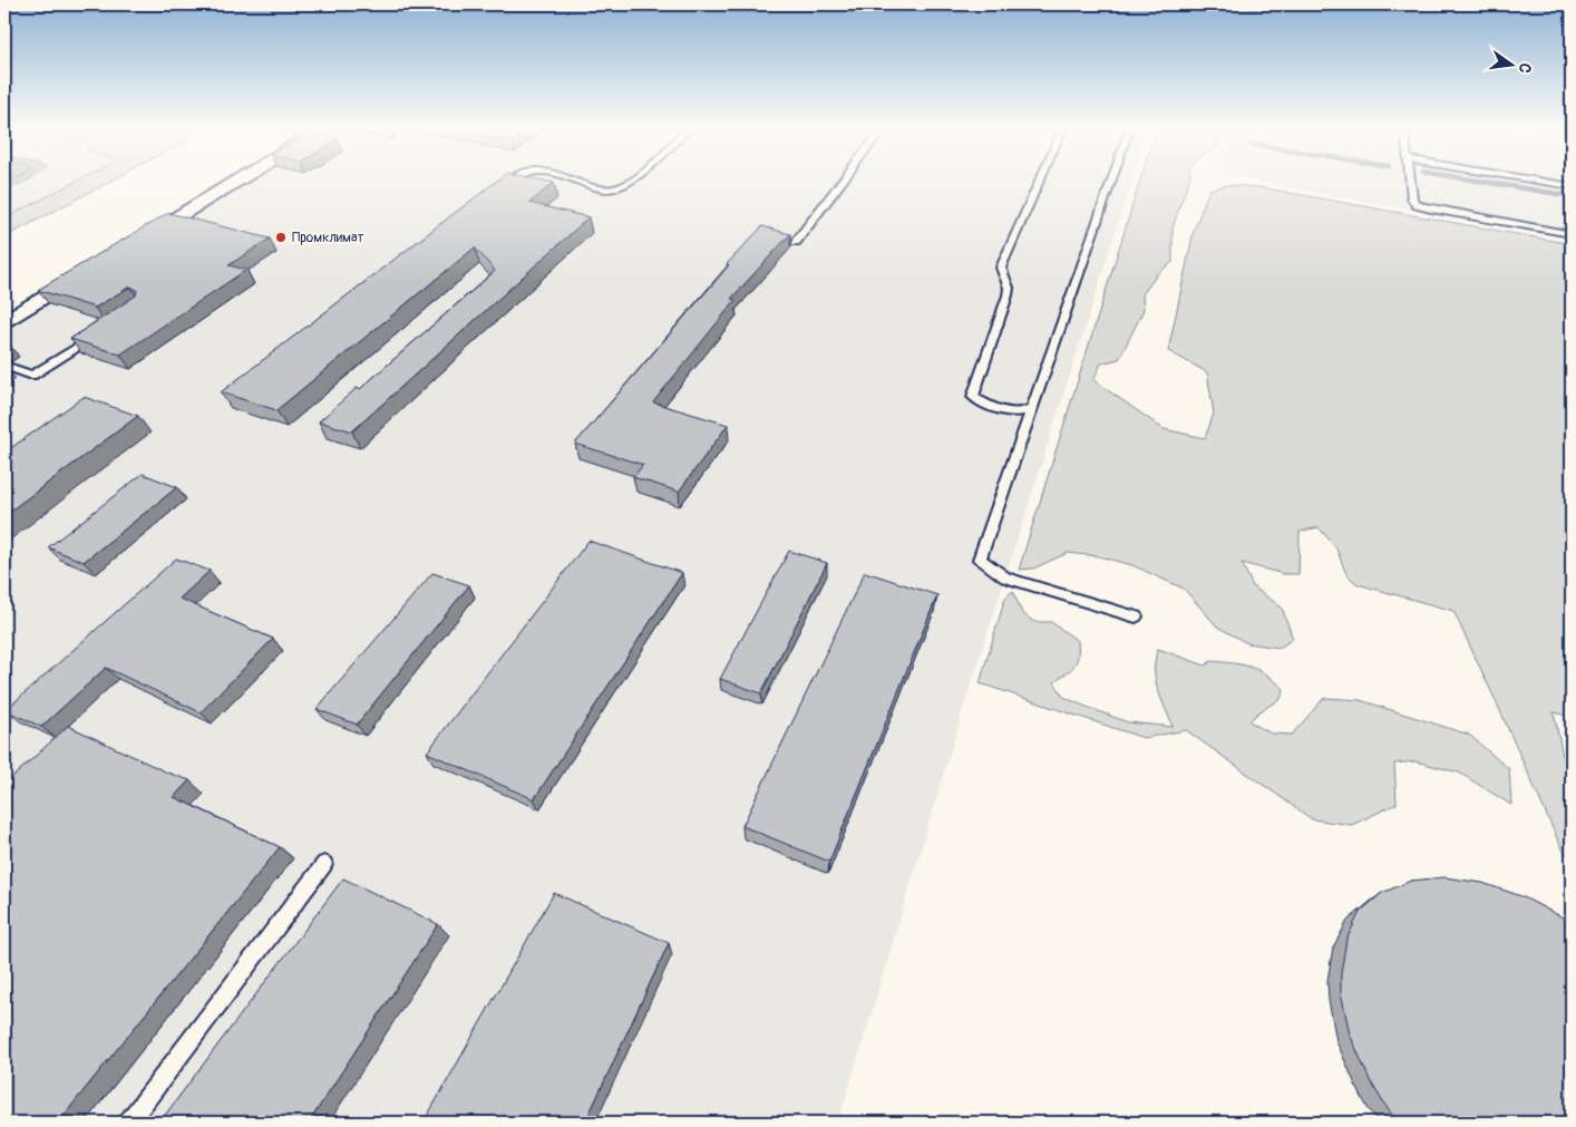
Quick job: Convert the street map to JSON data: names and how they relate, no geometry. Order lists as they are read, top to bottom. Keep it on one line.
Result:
{"places":["Промклимат"],"north":"right"}
